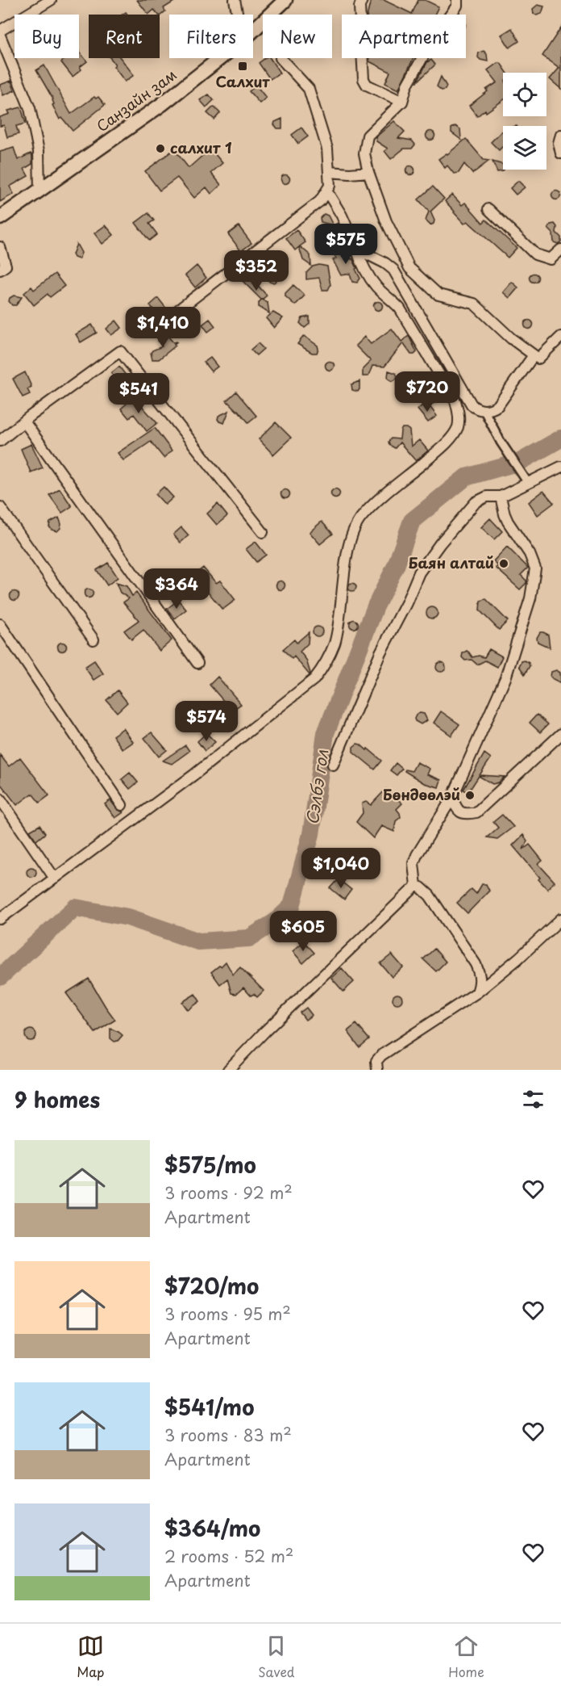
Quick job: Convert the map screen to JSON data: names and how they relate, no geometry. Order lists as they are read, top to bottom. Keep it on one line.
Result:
{"streets":{"main road":["Санзайн зам"]},"water":["Сэлбэ гол"],"places":{"transit":["Салхит"],"other":["салхит 1","Баян алтай","Бөндөөлэй"]},"page":{"chip":["Buy","Rent","Filters","New","Apartment"],"price":["$575","$352","$1,410","$720","$541","$364","$574","$1,040","$605"],"heading":"9 homes","list":[{"name":"$575/mo","note":"3 rooms · 92 m² · Apartment"},{"name":"$720/mo","note":"3 rooms · 95 m² · Apartment"},{"name":"$541/mo","note":"3 rooms · 83 m² · Apartment"},{"name":"$364/mo","note":"2 rooms · 52 m² · Apartment"}],"tabs":["Map","Saved","Home"]}}
